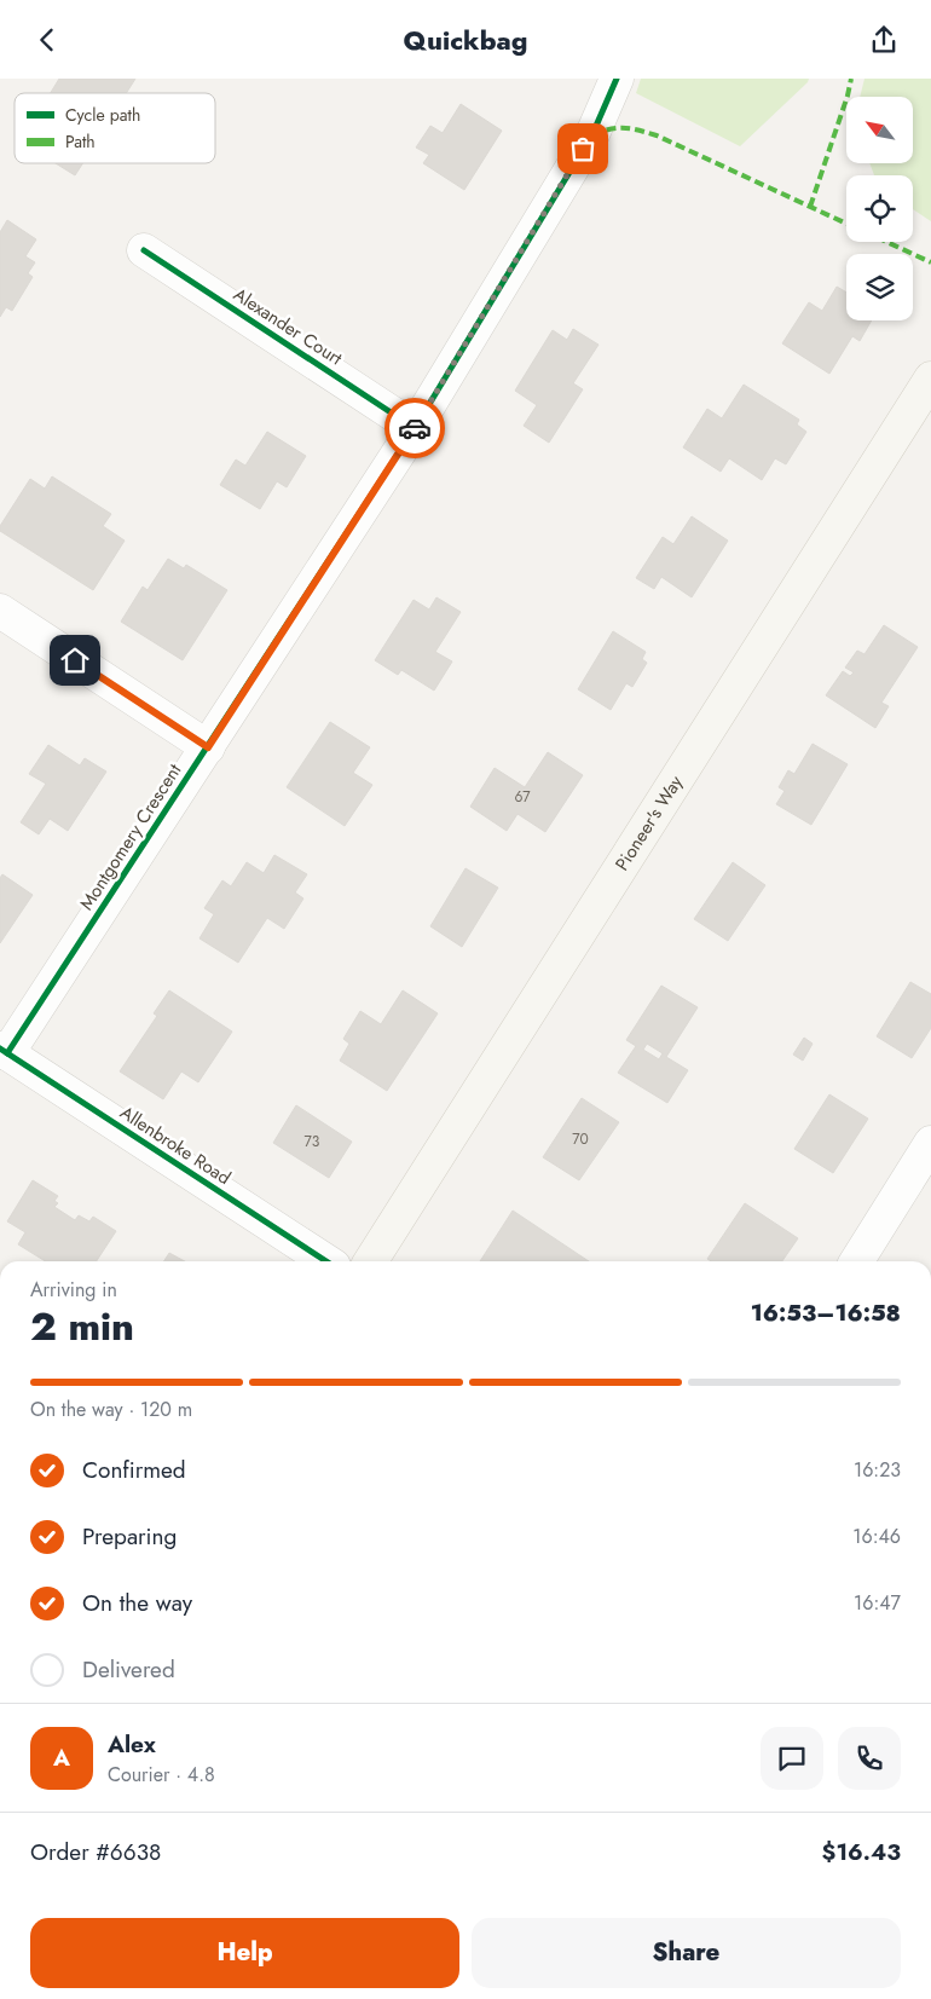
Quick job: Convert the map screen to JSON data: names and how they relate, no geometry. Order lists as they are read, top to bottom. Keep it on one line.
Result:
{"streets":{"main road":["Pioneer's Way"],"street":["Alexander Court","Montgomery Crescent","Allenbroke Road"]},"crossings":[["Alexander Court","Montgomery Crescent"],["Montgomery Crescent","Allenbroke Road"]],"house_numbers":["67","70","73"],"legend":["Cycle path","Path"],"north":"top left","page":{"header":"Quickbag","heading":["2 min","Arriving in","16:53–16:58"],"panel":["Alex","Courier · 4.8","Order #6638","$16.43"],"bar":"On the way · 120 m","list":[["Confirmed","16:23"],["Preparing","16:46"],["On the way","16:47"],"Delivered"],"round":"A","buttons":["Help","Share"]}}
